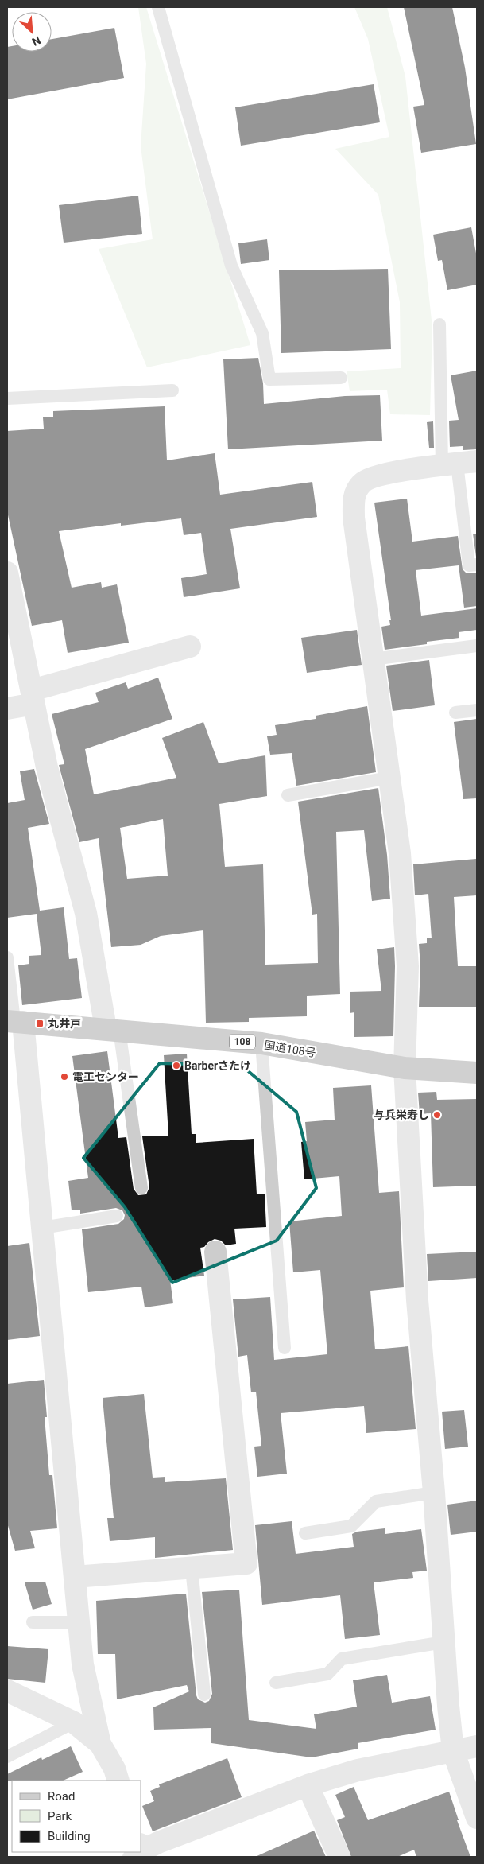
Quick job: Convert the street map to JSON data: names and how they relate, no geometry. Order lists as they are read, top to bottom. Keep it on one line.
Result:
{"streets":{"highway":["108","国道108号"]},"places":{"transit":["丸井戸"],"other":["Barberさたけ","電工センター","与兵栄寿し"]},"legend":["Road","Park","Building"],"north":"bottom right"}
